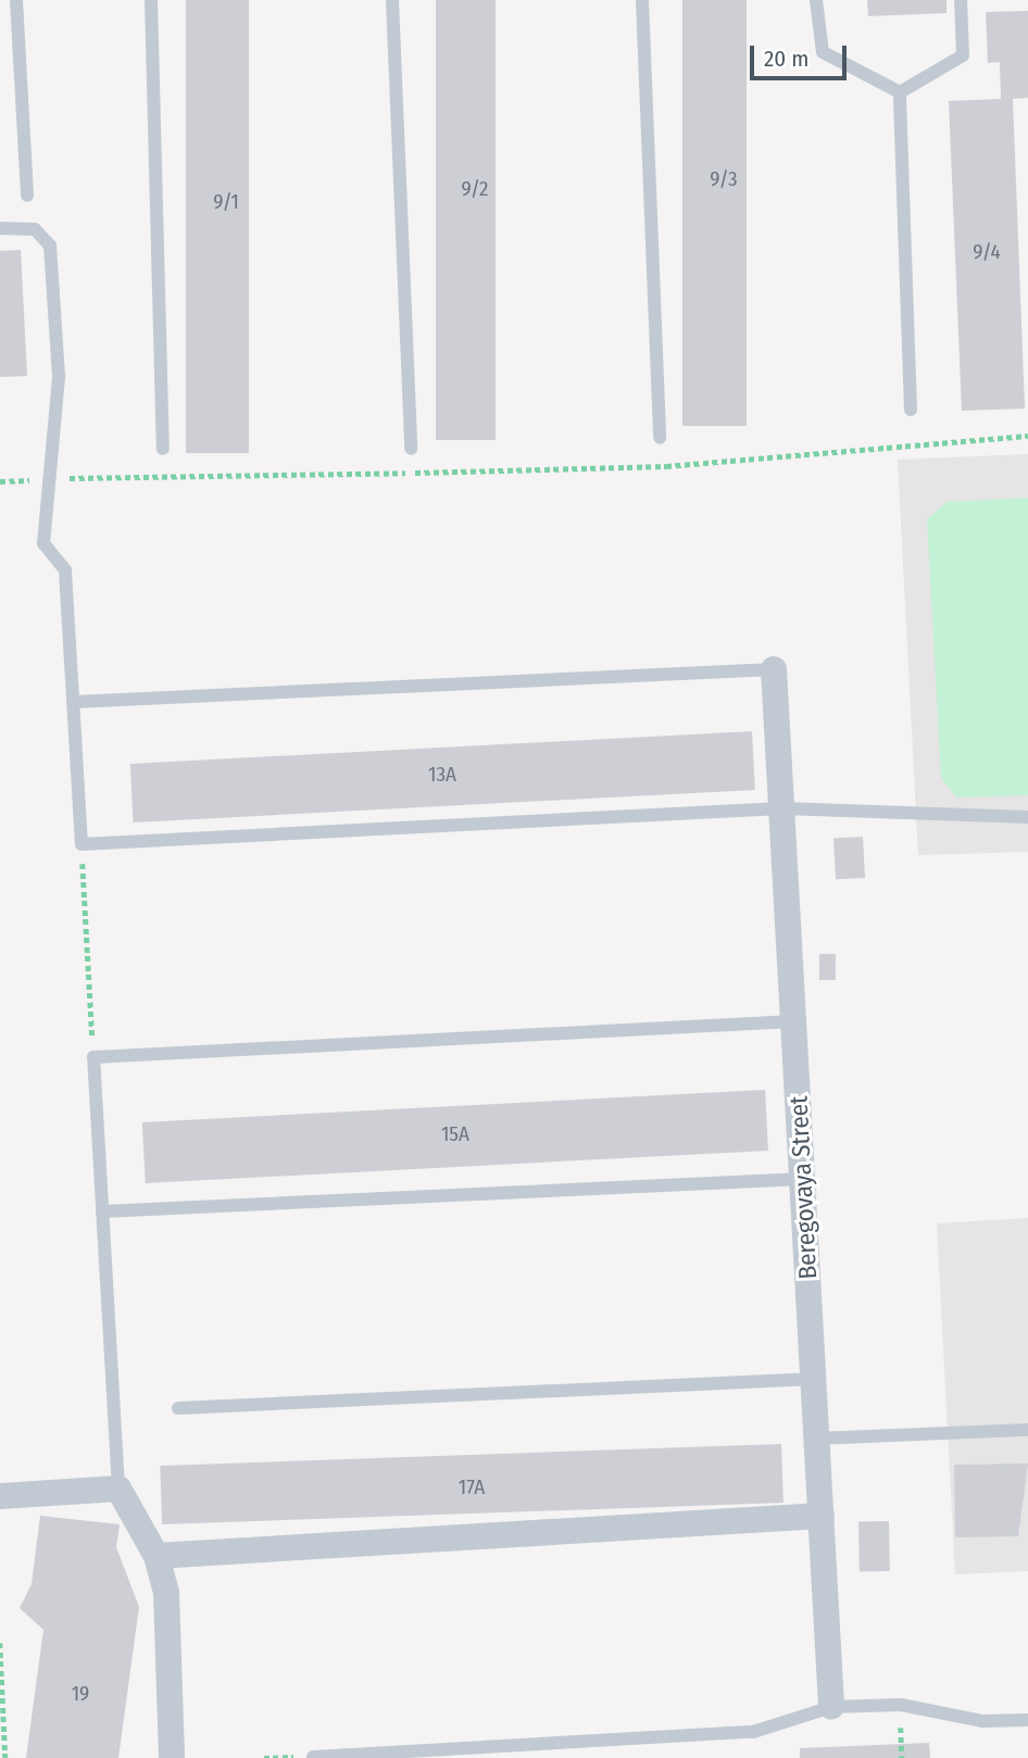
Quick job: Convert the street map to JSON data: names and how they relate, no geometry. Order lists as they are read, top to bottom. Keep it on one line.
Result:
{"streets":{"street":["Beregovaya Street"]},"house_numbers":["9/3","9/2","9/1","9/4","13А","15А","17А","19"],"scale_bar":"20 m"}
